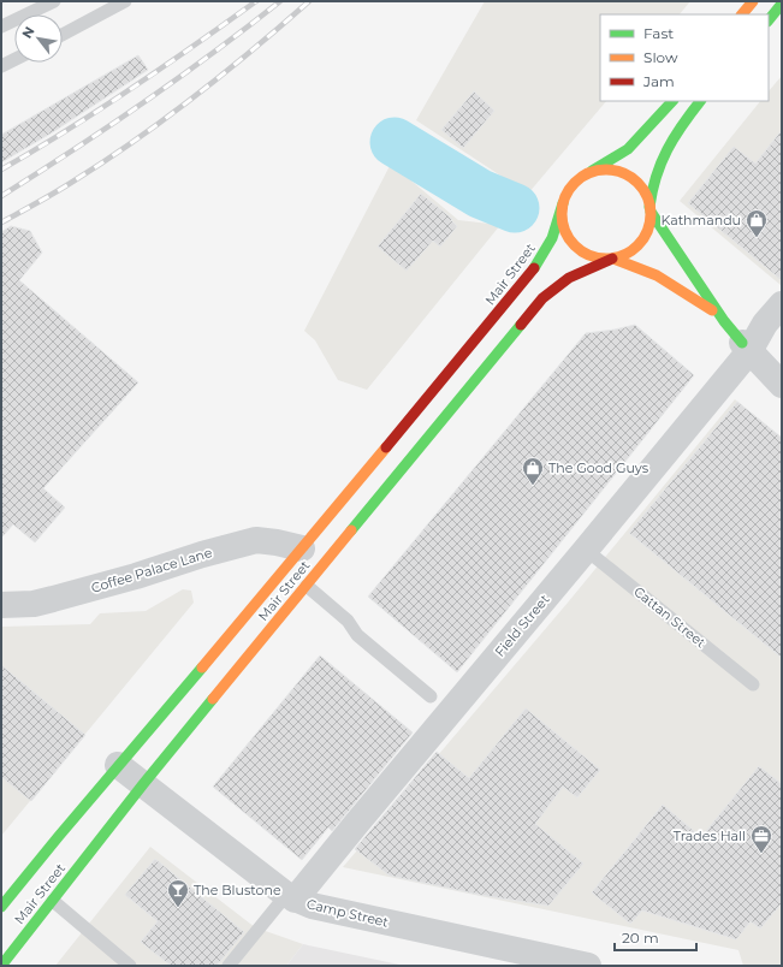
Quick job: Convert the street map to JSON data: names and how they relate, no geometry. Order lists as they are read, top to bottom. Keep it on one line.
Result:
{"streets":{"main road":["Mair Street"],"street":["Coffee Palace Lane","Field Street","Camp Street"],"lane":["Cattan Street"]},"crossings":[["Mair Street","Coffee Palace Lane"],["Mair Street","Camp Street"],["Cattan Street","Field Street"],["Field Street","Camp Street"]],"places":{"shop":["Kathmandu","The Good Guys"],"office":["Trades Hall"],"bar":["The Blustone"]},"legend":["Fast","Slow","Jam"],"scale_bar":"20 m","north":"top left"}
